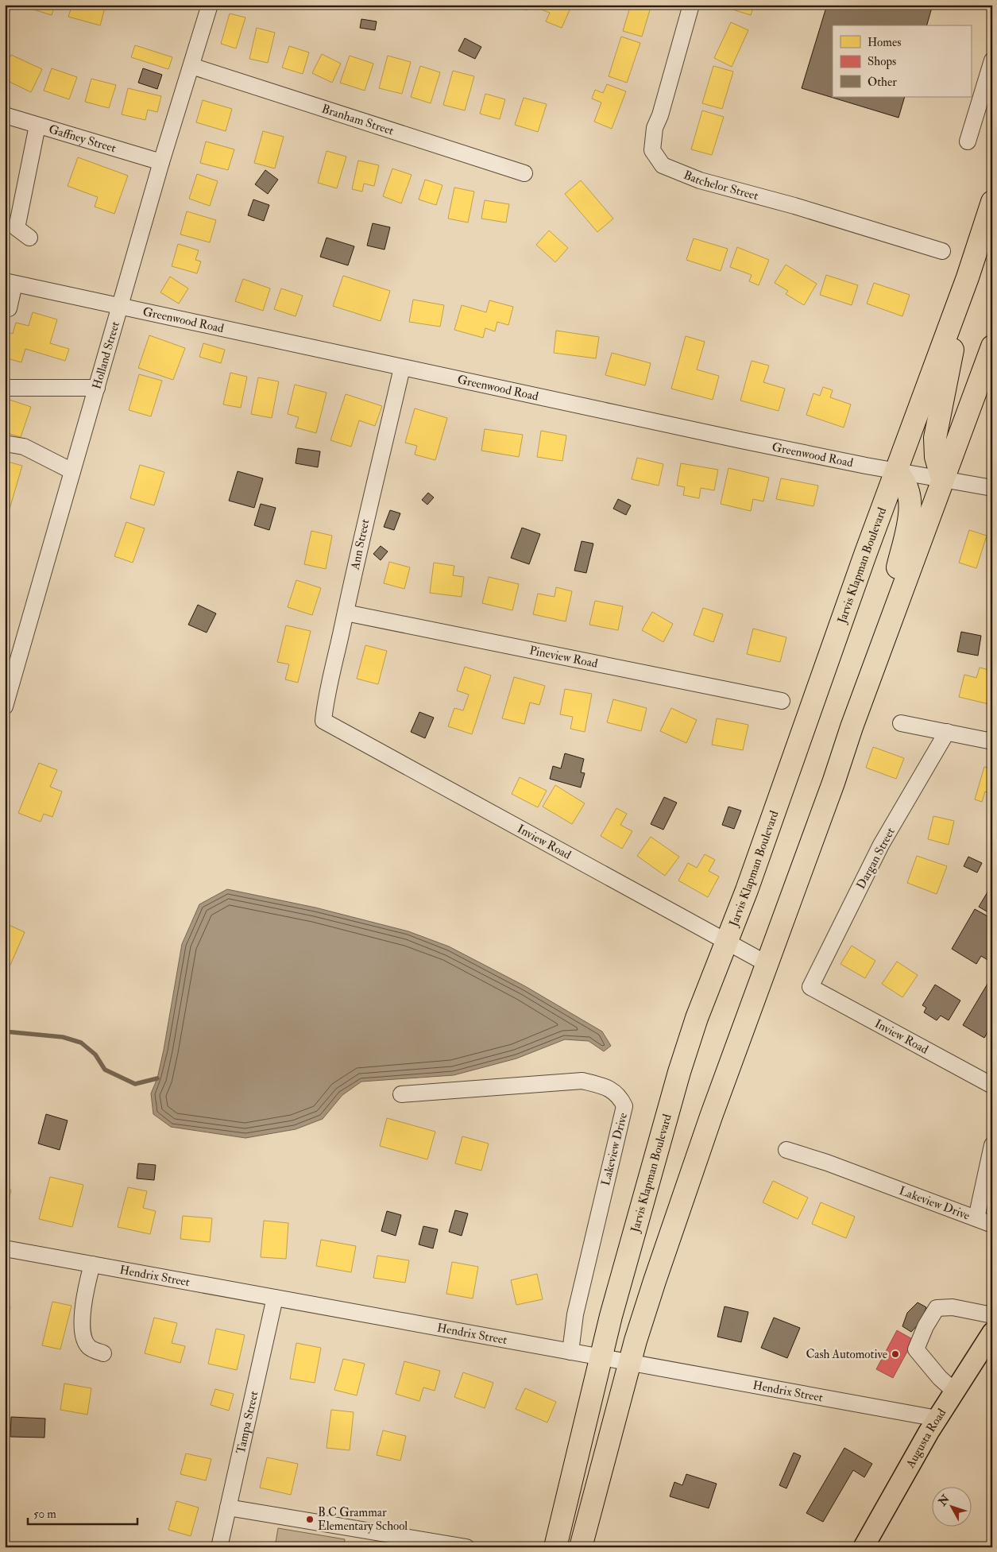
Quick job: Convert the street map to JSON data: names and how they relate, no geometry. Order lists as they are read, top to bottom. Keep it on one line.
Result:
{"streets":{"highway":["Jarvis Klapman Boulevard"],"main road":["Augusta Road"],"street":["Branham Street","Gaffney Street","Batchelor Street","Greenwood Road","Holland Street","Ann Street","Pineview Road","Inview Road","Dargan Street","Lakeview Drive","Hendrix Street","Tampa Street"]},"crossings":[["Branham Street","Holland Street"],["Gaffney Street","Holland Street"],["Greenwood Road","Holland Street"],["Greenwood Road","Ann Street"],["Greenwood Road","Jarvis Klapman Boulevard"],["Ann Street","Pineview Road"],["Ann Street","Inview Road"],["Jarvis Klapman Boulevard","Inview Road"],["Jarvis Klapman Boulevard","Hendrix Street"],["Inview Road","Dargan Street"],["Lakeview Drive","Hendrix Street"],["Hendrix Street","Tampa Street"],["Hendrix Street","Augusta Road"]],"places":["Cash Automotive","B C Grammar Elementary School"],"legend":["Homes","Shops","Other"],"scale_bar":"50 m","north":"top left"}
